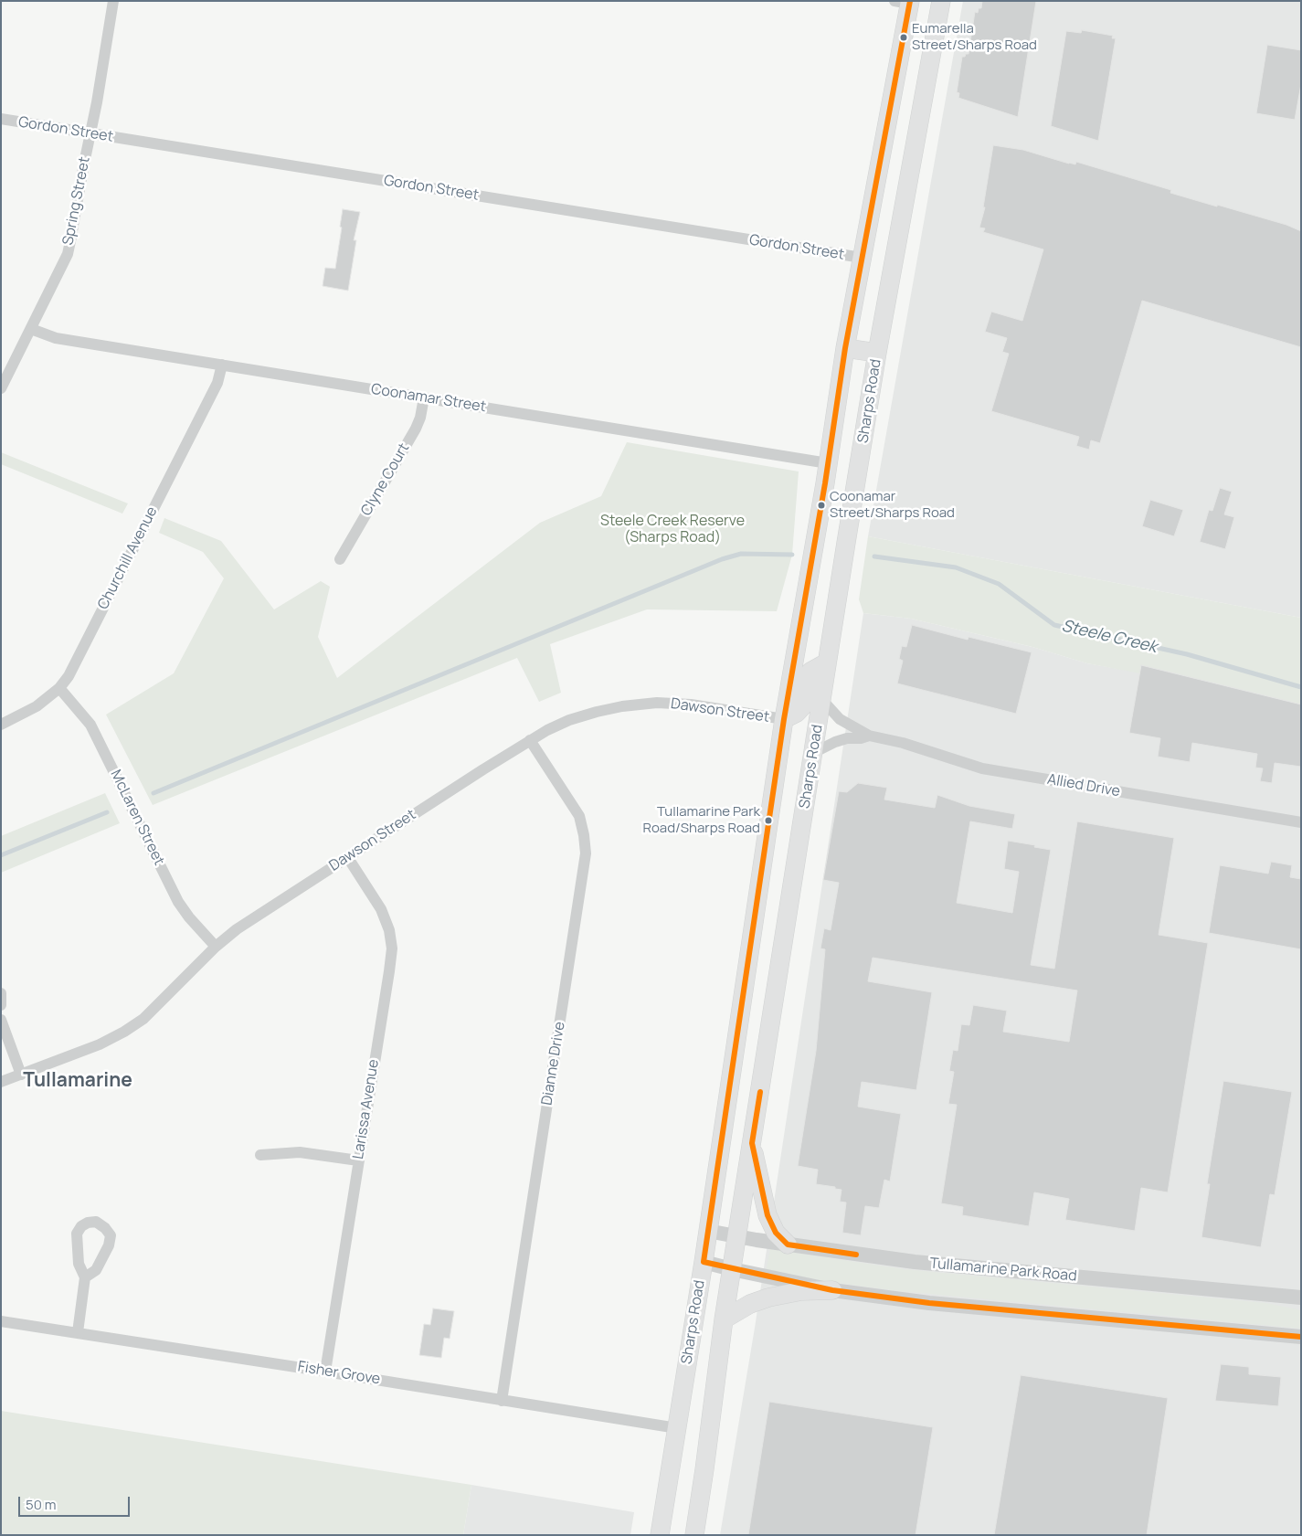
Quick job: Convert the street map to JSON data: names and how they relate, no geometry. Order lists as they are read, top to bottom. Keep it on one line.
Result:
{"streets":{"main road":["Sharps Road"],"street":["Gordon Street","Spring Street","Coonamar Street","Clyne Court","Churchill Avenue","Dawson Street","Allied Drive","McLaren Street","Dianne Drive","Larissa Avenue","Tullamarine Park Road","Fisher Grove"]},"crossings":[["Gordon Street","Spring Street"],["Gordon Street","Sharps Road"],["Spring Street","Coonamar Street"],["Coonamar Street","Sharps Road"],["Coonamar Street","Clyne Court"],["Coonamar Street","Churchill Avenue"],["Sharps Road","Dawson Street"],["Sharps Road","Allied Drive"],["Sharps Road","Tullamarine Park Road"],["Sharps Road","Fisher Grove"],["Churchill Avenue","McLaren Street"],["Dawson Street","McLaren Street"],["Dawson Street","Dianne Drive"],["Dawson Street","Larissa Avenue"],["Dianne Drive","Fisher Grove"],["Larissa Avenue","Fisher Grove"]],"districts":["Tullamarine"],"water":["Steele Creek"],"parks":["Steele Creek Reserve (Sharps Road)"],"places":["Eumarella Street/Sharps Road","Coonamar Street/Sharps Road","Tullamarine Park Road/Sharps Road"],"scale_bar":"50 m"}
